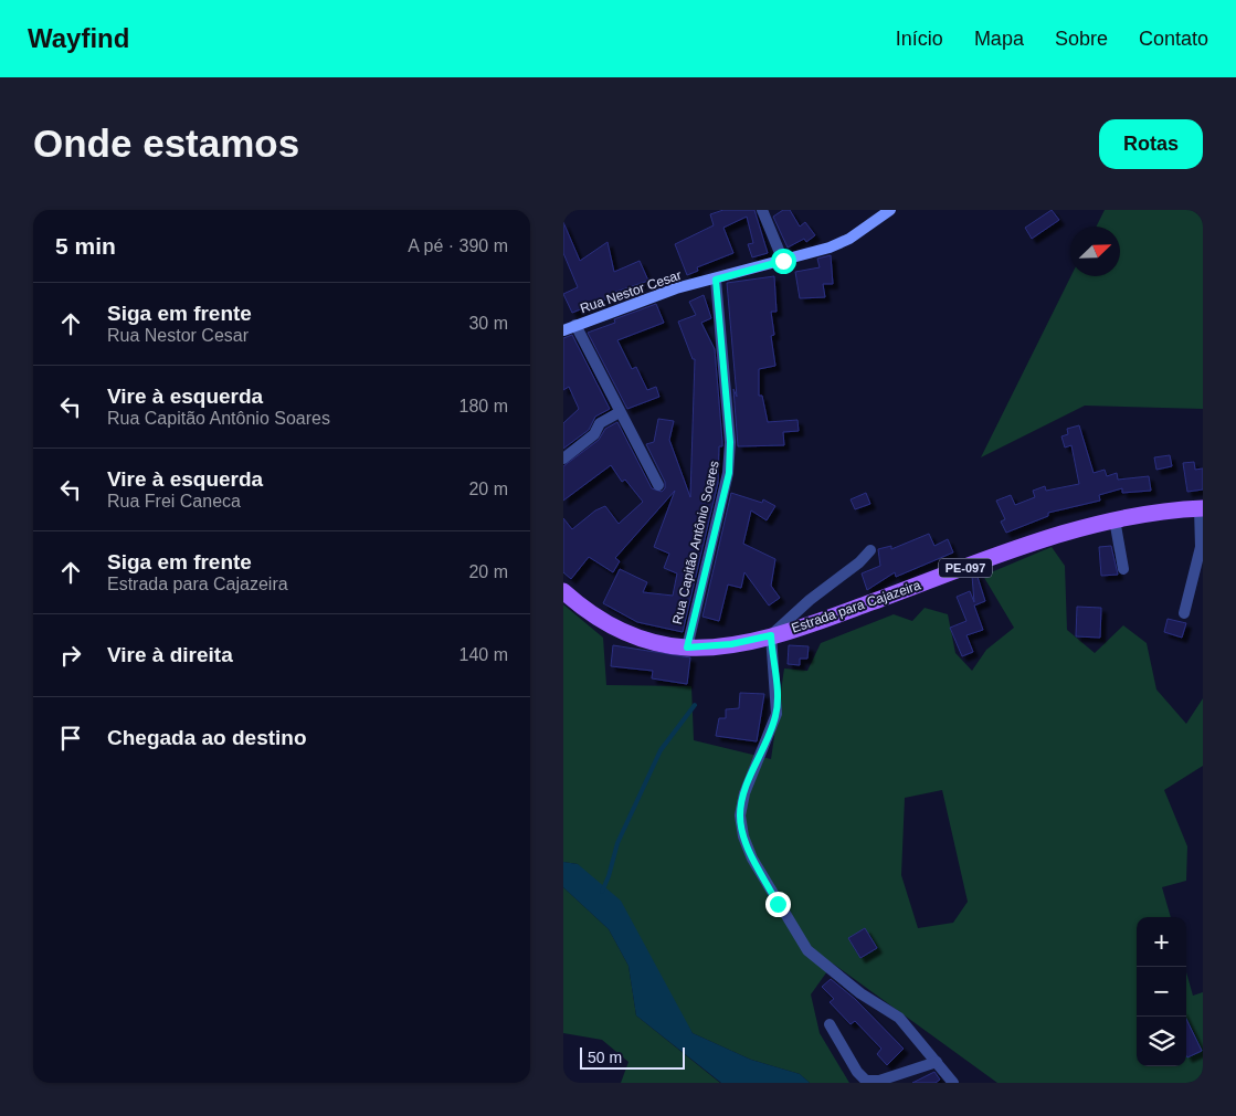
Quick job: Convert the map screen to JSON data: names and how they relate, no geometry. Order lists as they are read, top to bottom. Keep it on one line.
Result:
{"streets":{"main road":["PE-097","Estrada para Cajazeira"],"street":["Rua Nestor Cesar","Rua Capitão Antônio Soares"]},"crossings":[["Rua Nestor Cesar","Rua Capitão Antônio Soares"],["Rua Capitão Antônio Soares","PE-097"],["Rua Capitão Antônio Soares","Estrada para Cajazeira"],["PE-097","Estrada para Cajazeira"]],"scale_bar":"50 m","north":"top right","page":{"header":"Wayfind","nav":["Início","Mapa","Sobre","Contato"],"buttons":"Rotas","title":"Onde estamos","heading":["5 min","A pé · 390 m"],"list":[["Siga em frente","Rua Nestor Cesar","30 m"],["Vire à esquerda","Rua Capitão Antônio Soares","180 m"],["Vire à esquerda","Rua Frei Caneca","20 m"],["Siga em frente","Estrada para Cajazeira","20 m"],["Vire à direita","140 m"],"Chegada ao destino"],"map_buttons":["+","−"],"scale":"50 m"}}
